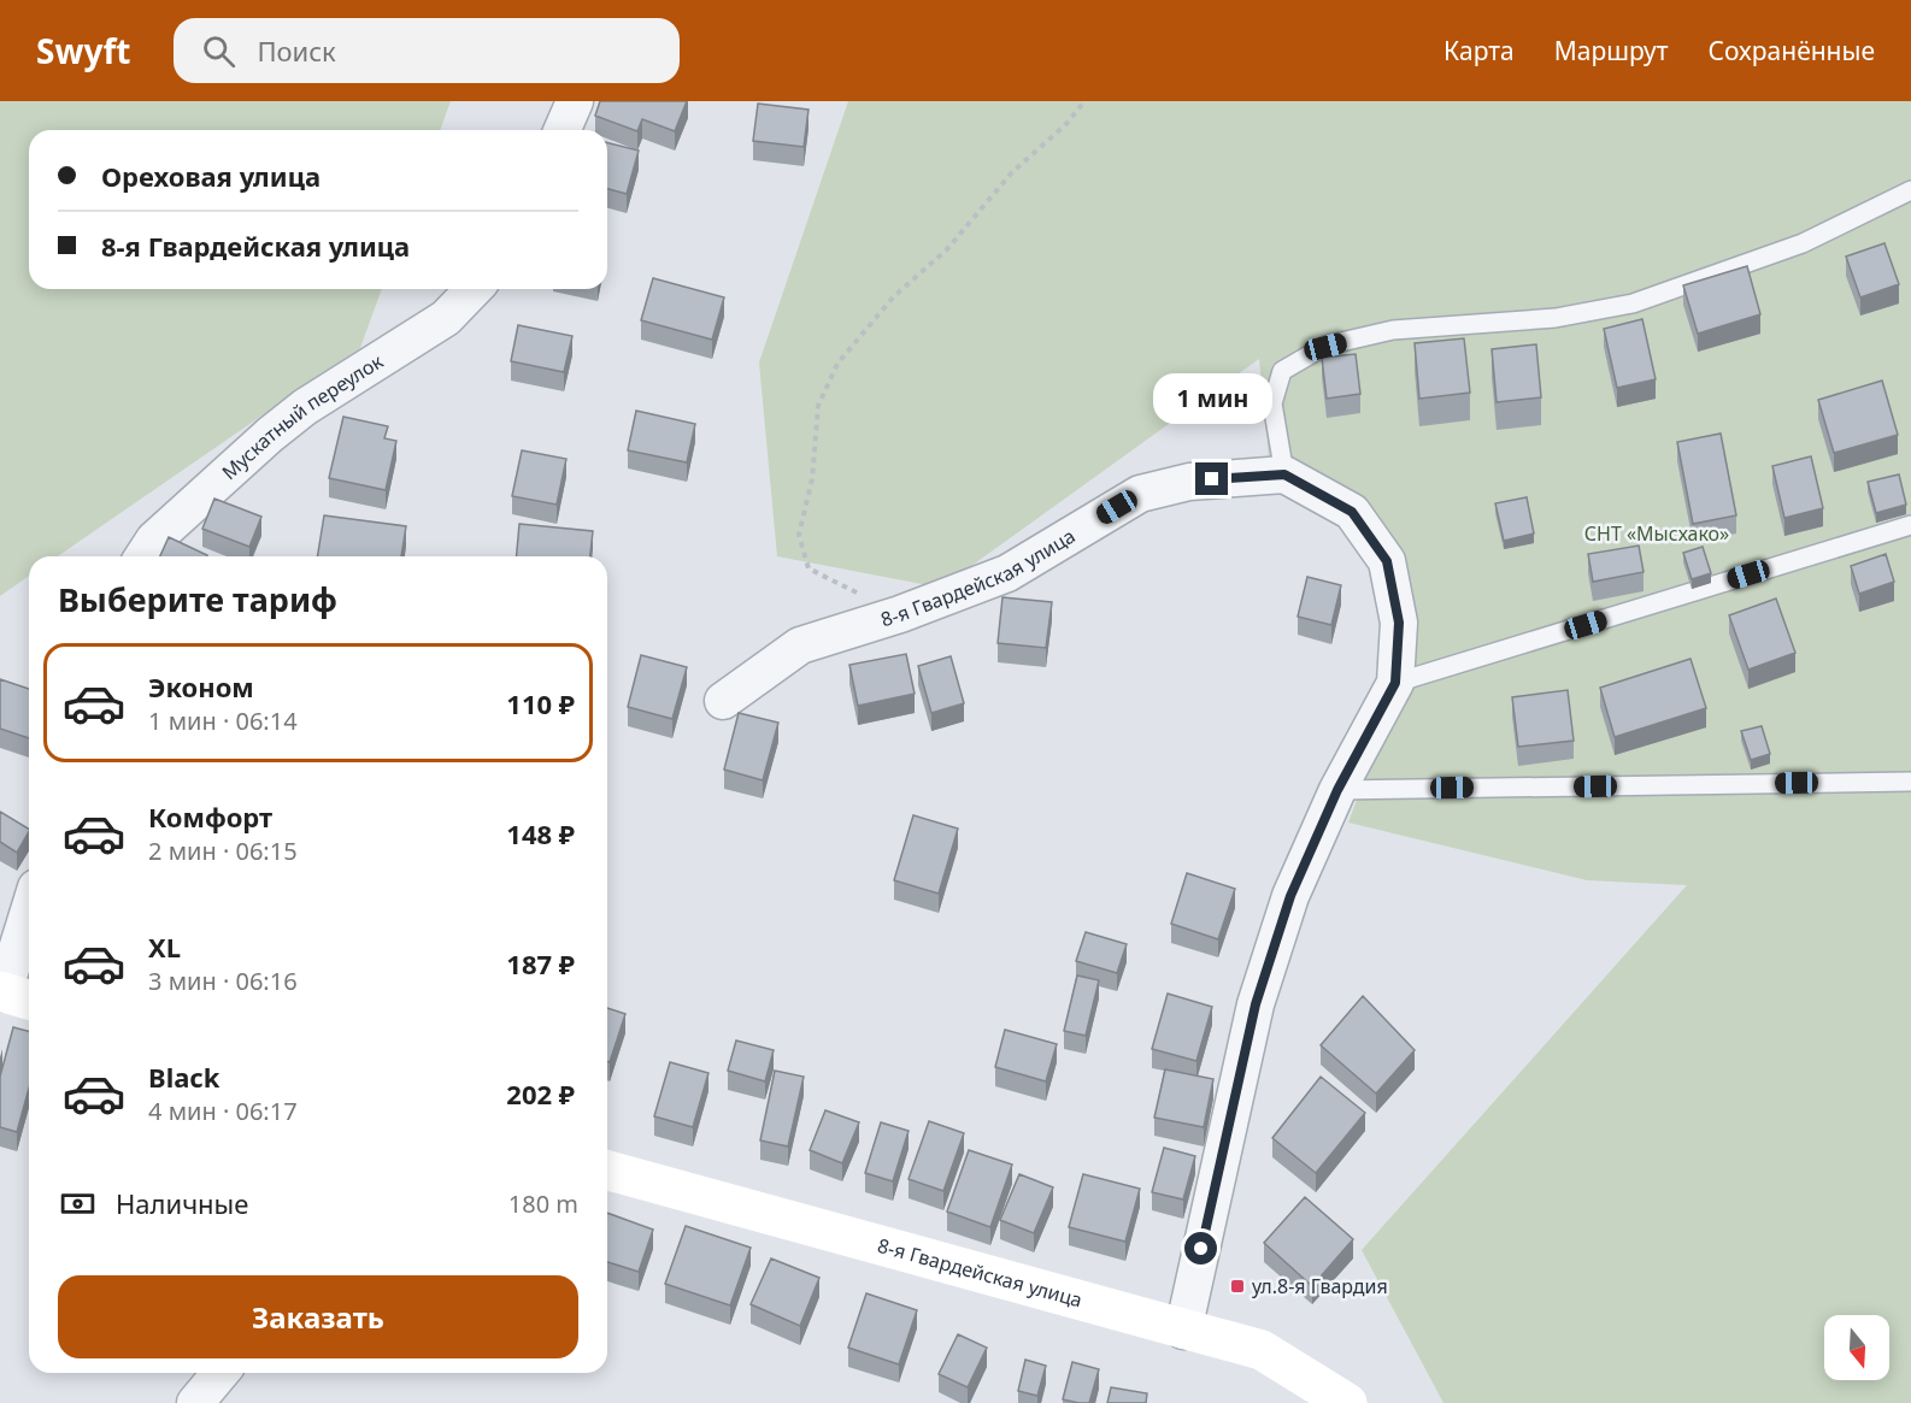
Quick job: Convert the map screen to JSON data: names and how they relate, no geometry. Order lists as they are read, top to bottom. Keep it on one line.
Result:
{"streets":{"street":["Мускатный переулок","8-я Гвардейская улица"]},"parks":["СНТ «Мысхако»"],"places":{"transit":["ул.8-я Гвардия"]},"north":"bottom","page":{"header":"Swyft","search":"Поиск","nav":["Карта","Маршрут","Сохранённые"],"banner":["Ореховая улица","8-я Гвардейская улица"],"bubble":"1 мин","heading":"Выберите тариф","list":[{"name":"Эконом","note":"1 мин · 06:14","value":"110 ₽"},{"name":"Комфорт","note":"2 мин · 06:15","value":"148 ₽"},{"name":"XL","note":"3 мин · 06:16","value":"187 ₽"},{"name":"Black","note":"4 мин · 06:17","value":"202 ₽"}],"pay":["Наличные","180 m"],"buttons":"Заказать"}}
